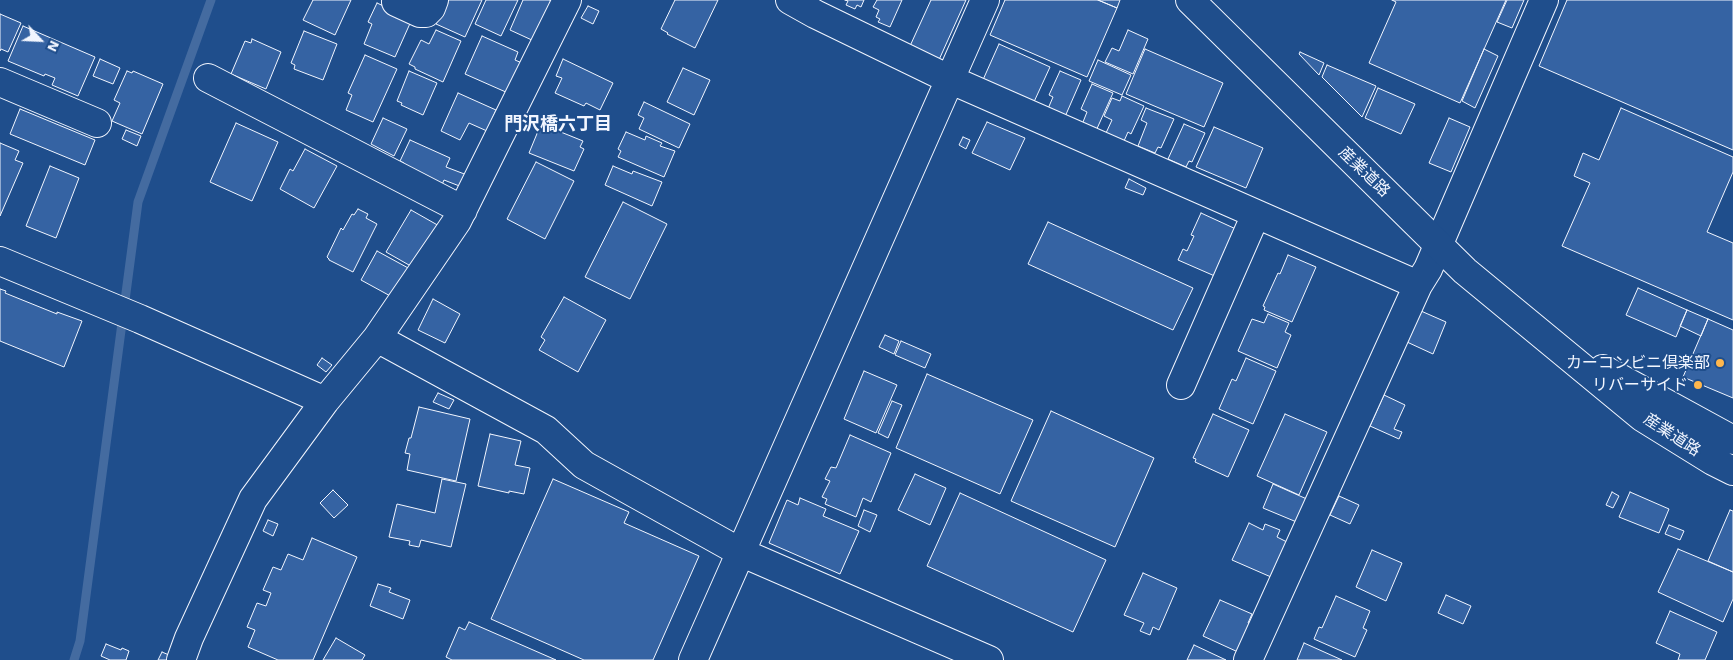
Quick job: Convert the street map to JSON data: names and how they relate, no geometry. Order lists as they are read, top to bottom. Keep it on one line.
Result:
{"streets":{"street":["産業道路"]},"districts":["門沢橋六丁目"],"places":["カーコンビニ倶楽部","リバーサイド"],"north":"bottom right"}
